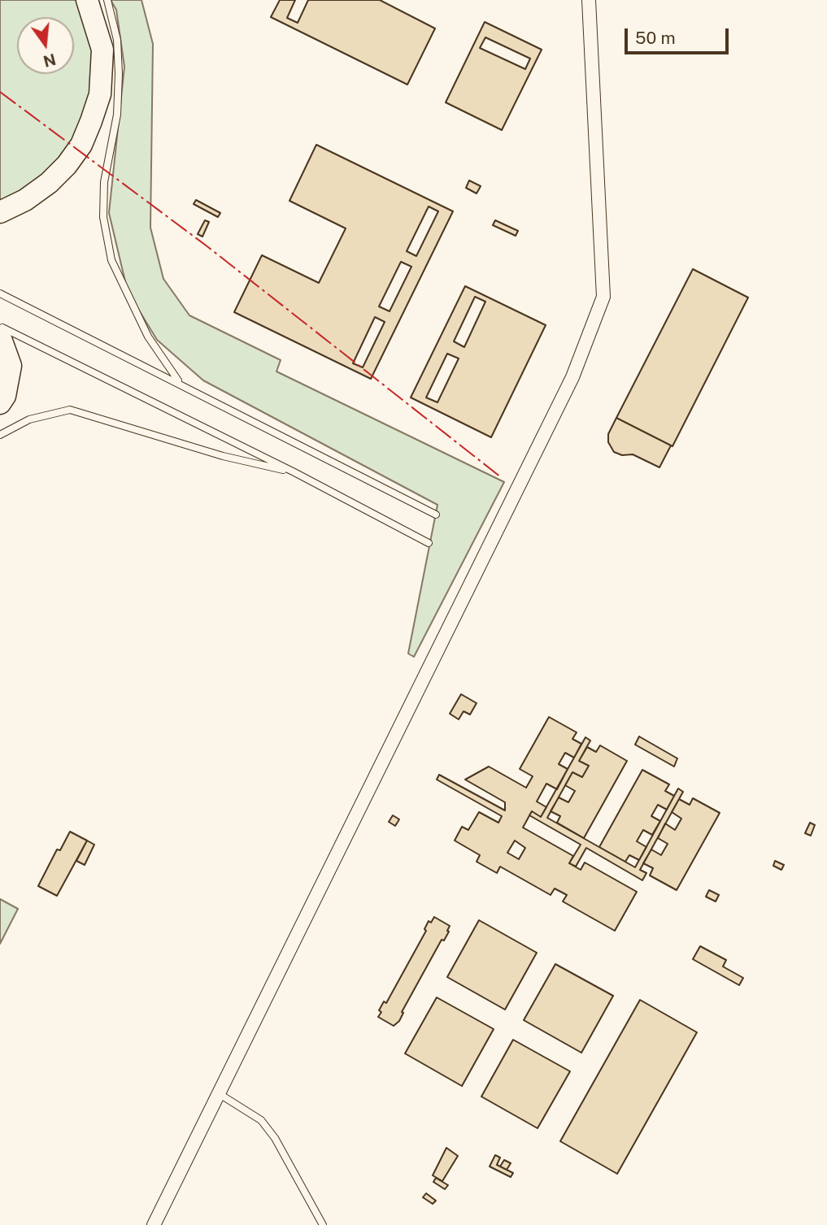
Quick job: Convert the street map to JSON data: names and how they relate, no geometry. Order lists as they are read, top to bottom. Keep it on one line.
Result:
{"scale_bar":"50 m","north":"bottom"}
